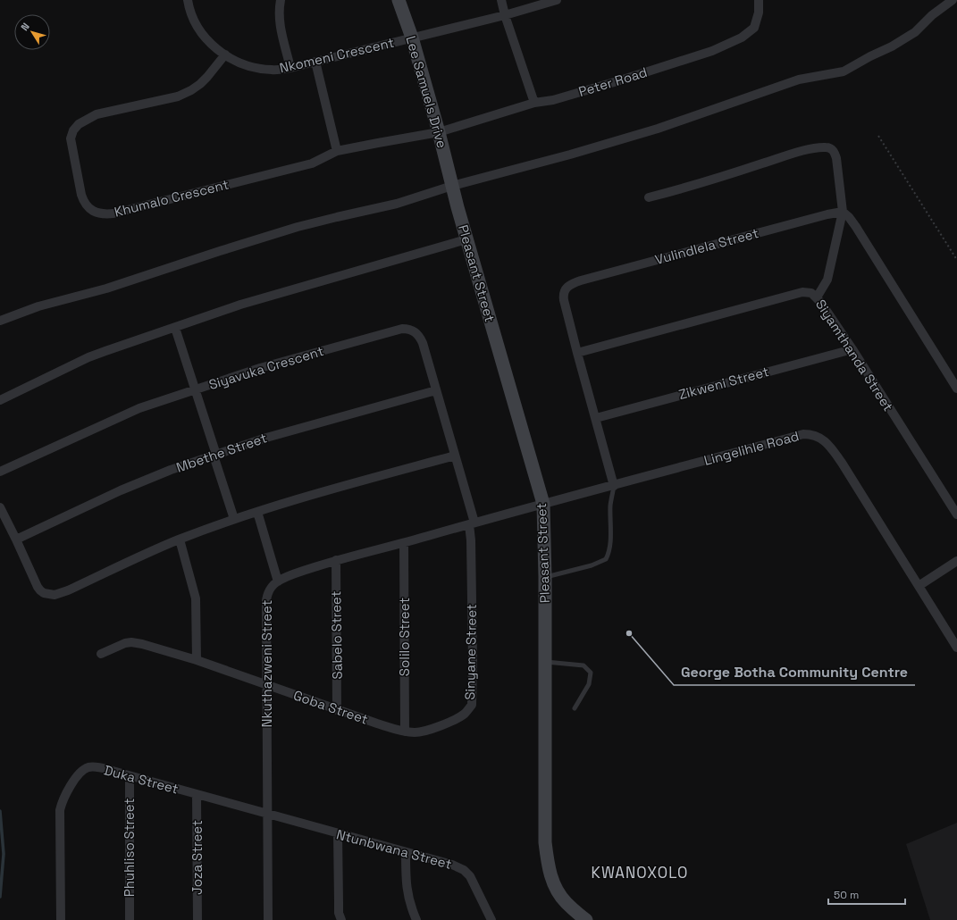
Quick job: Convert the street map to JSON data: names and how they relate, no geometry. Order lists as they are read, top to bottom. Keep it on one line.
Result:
{"streets":{"street":["Nkomeni Crescent","Peter Road","Lee Samuels Drive","Khumalo Crescent","Vulindlela Street","Pleasant Street","Siyamthanda Street","Siyavuka Crescent","Zikweni Street","Lingelihle Road","Mbethe Street","Sabelo Street","Solilo Street","Sinyane Street","Nkuthazweni Street","Goba Street","Duka Street","Phuhliso Street","Ntunbwana Street","Joza Street"]},"crossings":[["Nkomeni Crescent","Lee Samuels Drive"],["Nkomeni Crescent","Khumalo Crescent"],["Peter Road","Lee Samuels Drive"],["Peter Road","Khumalo Crescent"],["Lee Samuels Drive","Khumalo Crescent"],["Lee Samuels Drive","Pleasant Street"],["Vulindlela Street","Siyamthanda Street"],["Vulindlela Street","Zikweni Street"],["Vulindlela Street","Lingelihle Road"],["Pleasant Street","Lingelihle Road"],["Pleasant Street","Nkuthazweni Street"],["Siyamthanda Street","Zikweni Street"],["Siyavuka Crescent","Mbethe Street"],["Siyavuka Crescent","Sinyane Street"],["Siyavuka Crescent","Nkuthazweni Street"],["Lingelihle Road","Nkuthazweni Street"],["Sabelo Street","Nkuthazweni Street"],["Sabelo Street","Goba Street"],["Solilo Street","Sinyane Street"],["Solilo Street","Nkuthazweni Street"],["Solilo Street","Goba Street"],["Sinyane Street","Nkuthazweni Street"],["Sinyane Street","Goba Street"],["Nkuthazweni Street","Goba Street"],["Nkuthazweni Street","Duka Street"],["Nkuthazweni Street","Ntunbwana Street"],["Duka Street","Phuhliso Street"],["Duka Street","Ntunbwana Street"],["Duka Street","Joza Street"]],"districts":["KWANOXOLO"],"places":["George Botha Community Centre"],"scale_bar":"50 m","north":"top left"}
